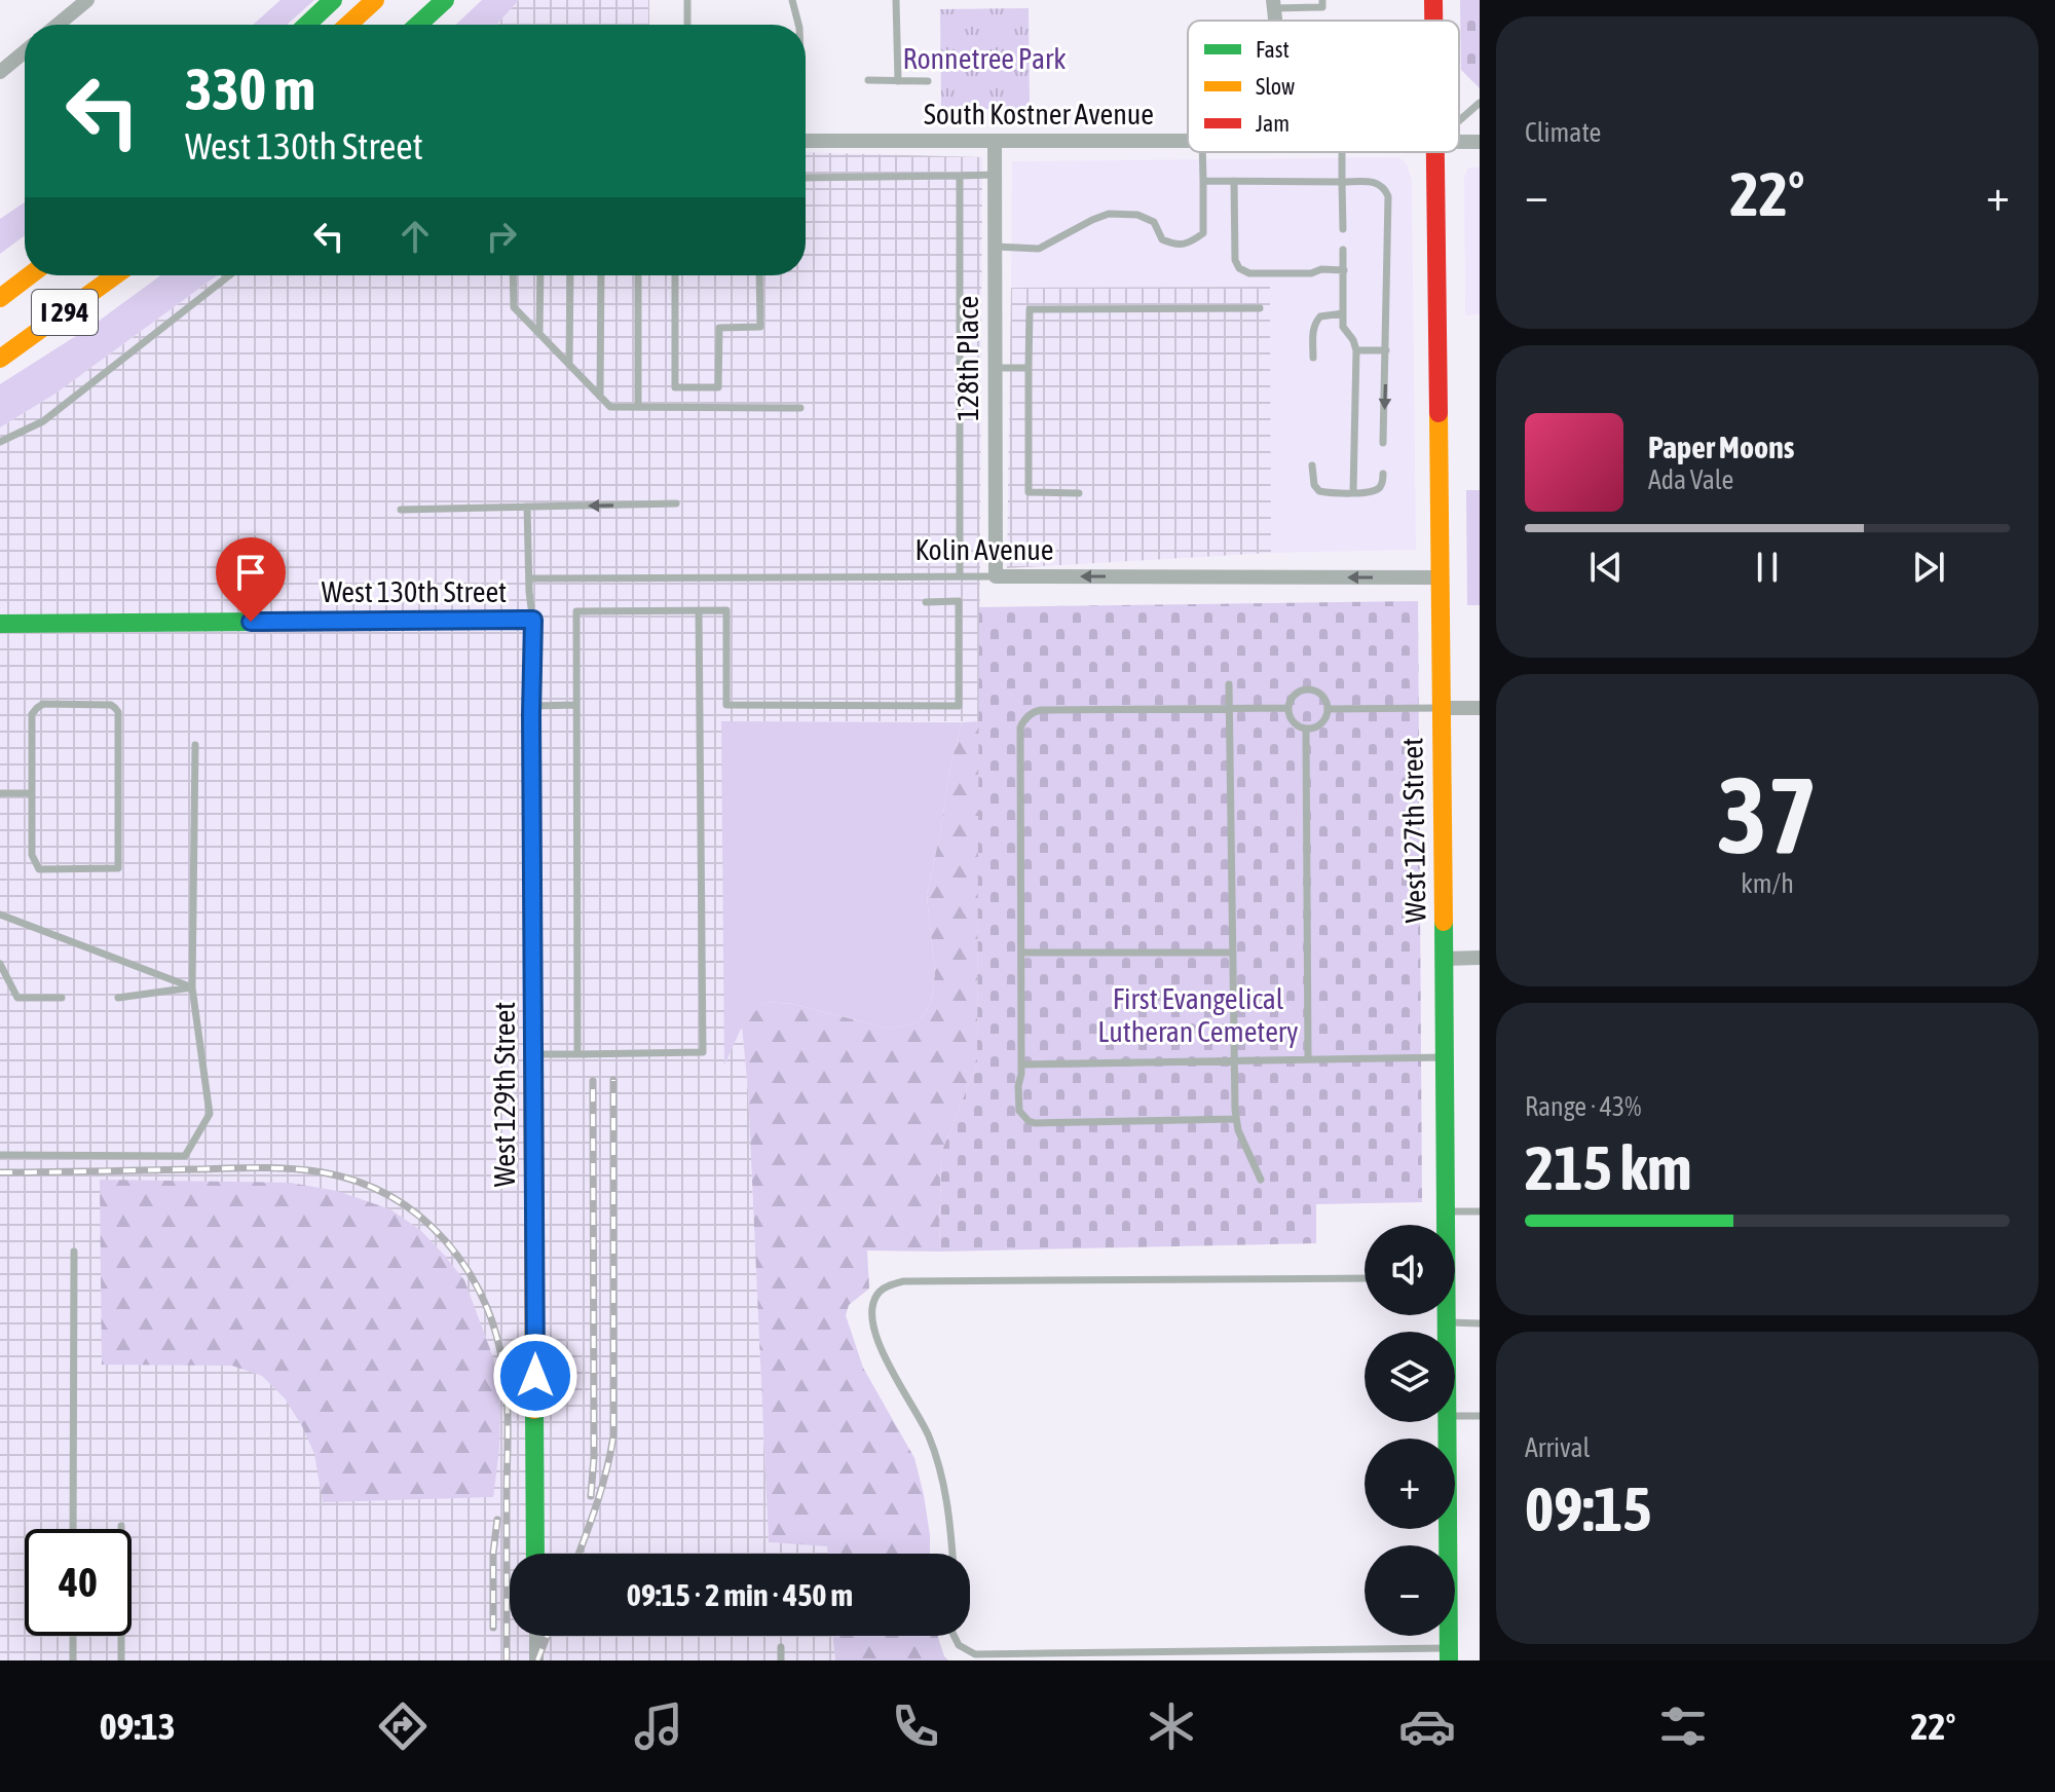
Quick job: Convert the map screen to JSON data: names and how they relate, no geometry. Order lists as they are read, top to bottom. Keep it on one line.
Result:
{"streets":{"main road":["I 294","West 130th Street","West 127th Street","West 129th Street"],"street":["South Kostner Avenue","128th Place","Kolin Avenue"]},"crossings":[["South Kostner Avenue","128th Place"],["128th Place","Kolin Avenue"],["Kolin Avenue","West 127th Street"],["West 130th Street","West 129th Street"]],"one_way":["Kolin Avenue"],"parks":["Ronnetree Park","First Evangelical Lutheran Cemetery"],"legend":["Fast","Slow","Jam"],"page":{"tile":["Climate",["37","km/h"],["Range · 43%","215 km"],["Arrival","09:15"]],"turn":["330 m","West 130th Street"],"heat":["−","22°","+"],"song":["Paper Moons","Ada Vale"],"map_buttons":["+","−"],"limit":"40","trip":"09:15 · 2 min · 450 m","tabs":["09:13","22°"]}}
